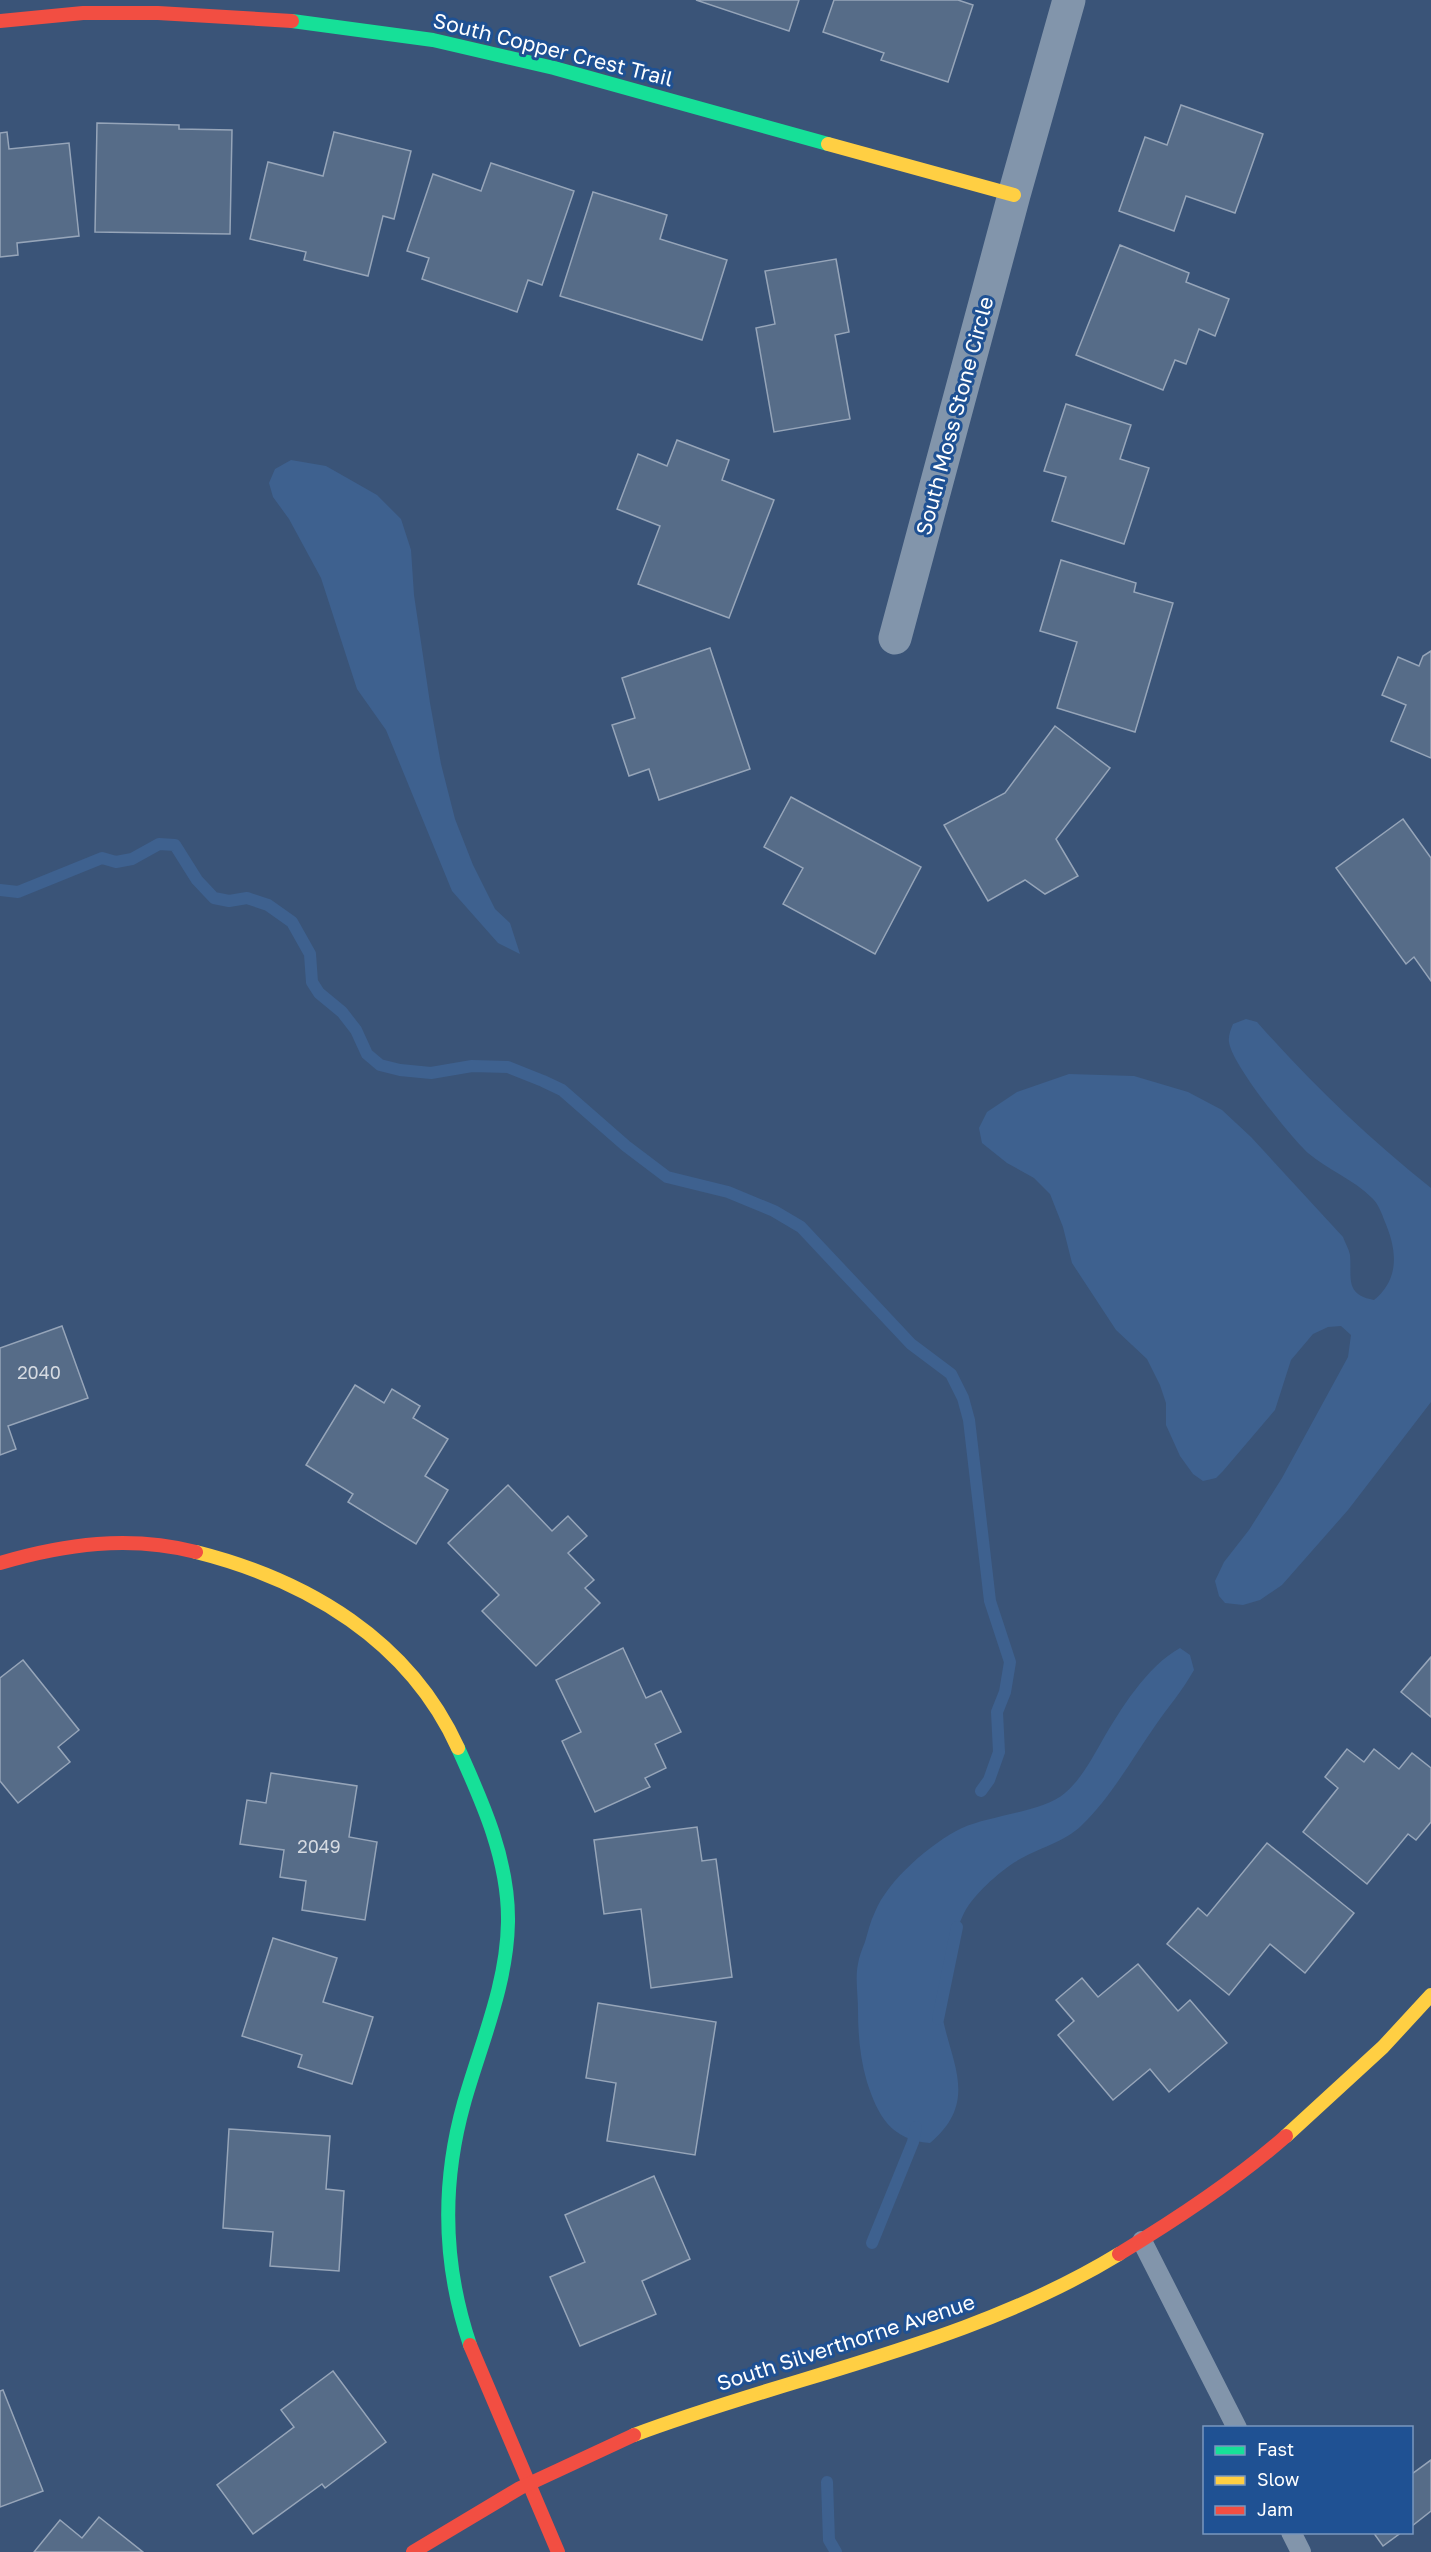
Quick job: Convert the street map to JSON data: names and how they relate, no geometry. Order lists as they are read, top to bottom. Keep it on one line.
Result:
{"streets":{"street":["South Copper Crest Trail","South Moss Stone Circle","South Silverthorne Avenue"]},"crossings":[["South Copper Crest Trail","South Moss Stone Circle"]],"house_numbers":["2040","2049"],"legend":["Fast","Slow","Jam"]}
